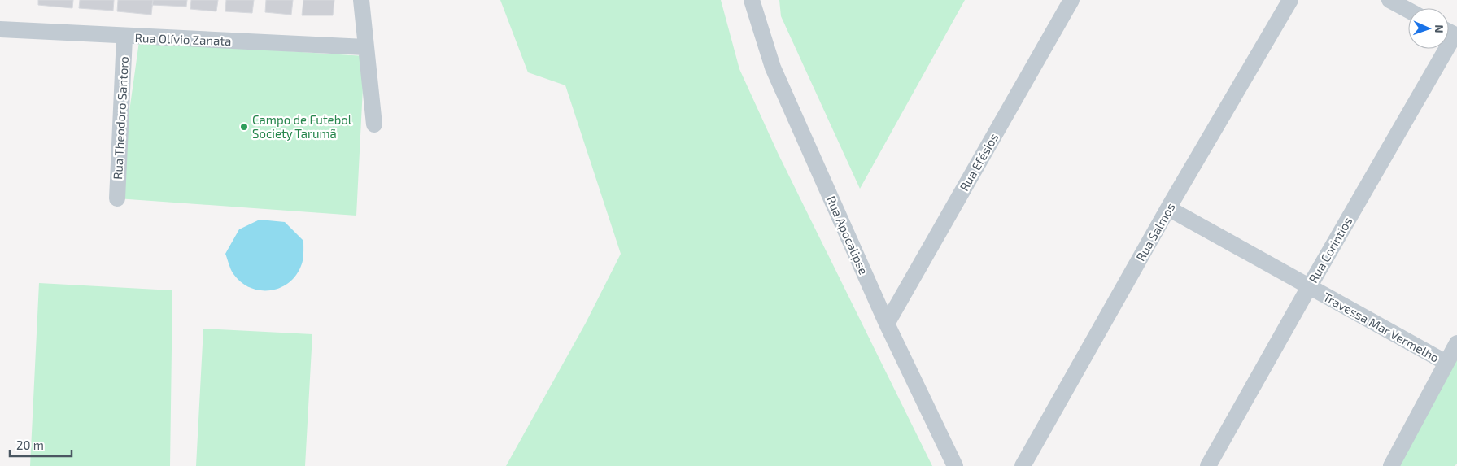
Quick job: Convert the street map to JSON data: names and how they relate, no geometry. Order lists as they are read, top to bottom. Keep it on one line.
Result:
{"streets":{"street":["Rua Olívio Zanata","Rua Theodoro Santoro","Rua Efésios","Rua Salmos","Rua Apocalipse","Rua Corintios","Travessa Mar Vermelho"]},"crossings":[["Rua Olívio Zanata","Rua Theodoro Santoro"],["Rua Efésios","Rua Apocalipse"],["Rua Salmos","Travessa Mar Vermelho"],["Rua Corintios","Travessa Mar Vermelho"]],"places":["Campo de Futebol Society Tarumã"],"scale_bar":"20 m","north":"right"}
